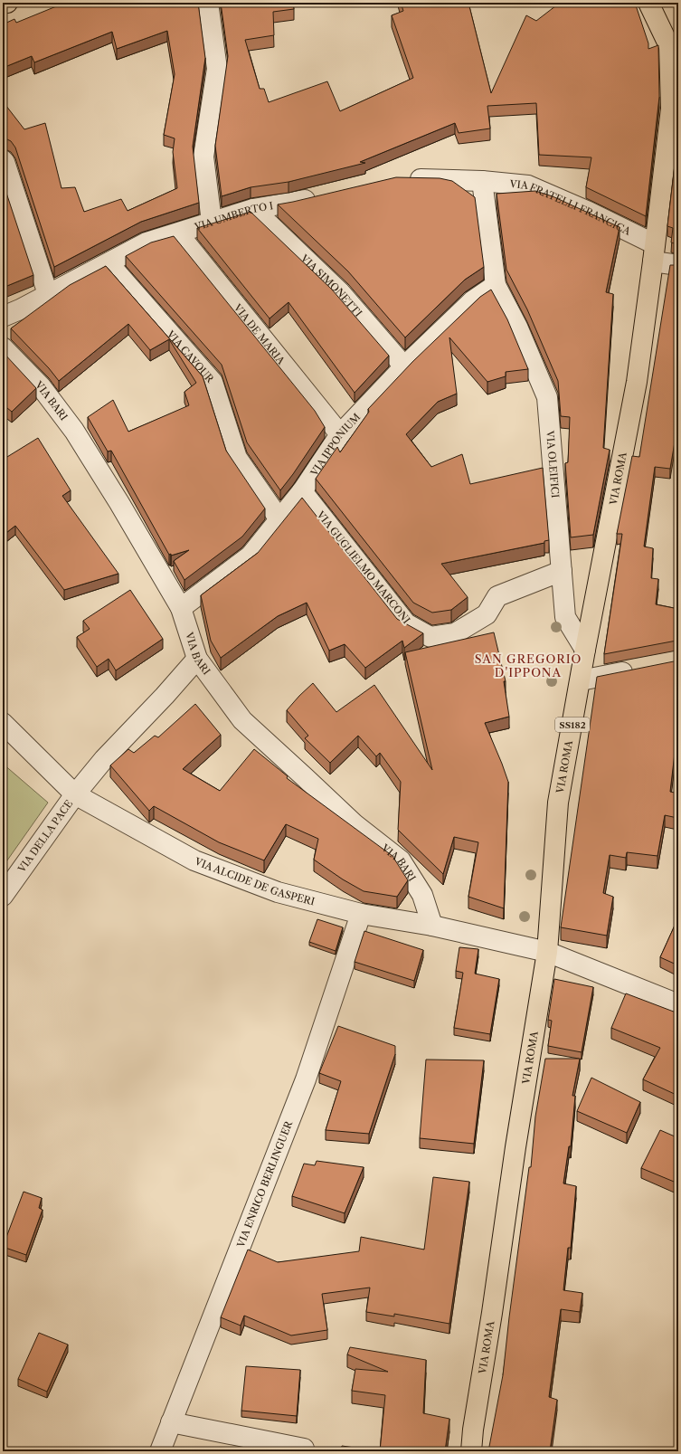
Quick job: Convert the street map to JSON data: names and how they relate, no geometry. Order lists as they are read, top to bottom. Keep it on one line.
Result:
{"streets":{"main road":["VIA ROMA","SS182"],"street":["VIA FRATELLI FRANCICA","VIA UMBERTO I","VIA SIMONETTI","VIA DE MARIA","VIA CAVOUR","VIA BARI","VIA IPPONIUM","VIA OLEIFICI","VIA GUGLIELMO MARCONI","VIA DELLA PACE","VIA ALCIDE DE GASPERI","VIA ENRICO BERLINGUER"]},"crossings":[["VIA FRATELLI FRANCICA","VIA ROMA"],["VIA UMBERTO I","VIA SIMONETTI"],["VIA UMBERTO I","VIA DE MARIA"],["VIA UMBERTO I","VIA CAVOUR"],["VIA SIMONETTI","VIA IPPONIUM"],["VIA DE MARIA","VIA IPPONIUM"],["VIA CAVOUR","VIA IPPONIUM"],["VIA BARI","VIA IPPONIUM"],["VIA BARI","VIA DELLA PACE"],["VIA BARI","VIA ALCIDE DE GASPERI"],["VIA IPPONIUM","VIA OLEIFICI"],["VIA IPPONIUM","VIA GUGLIELMO MARCONI"],["VIA OLEIFICI","VIA ROMA"],["VIA OLEIFICI","VIA GUGLIELMO MARCONI"],["VIA ROMA","VIA ALCIDE DE GASPERI"],["VIA DELLA PACE","VIA ALCIDE DE GASPERI"],["VIA ALCIDE DE GASPERI","VIA ENRICO BERLINGUER"]],"districts":["SAN GREGORIO D'IPPONA"]}
